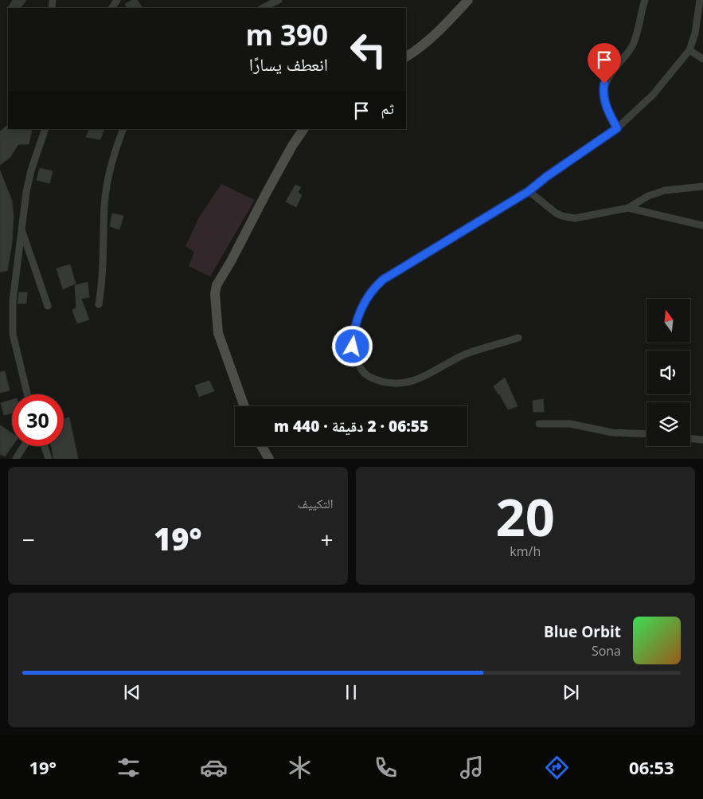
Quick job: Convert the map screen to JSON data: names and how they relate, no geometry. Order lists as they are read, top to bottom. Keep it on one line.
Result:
{"north":"top","page":{"turn":["390 m","انعطف يسارًا"],"then":"ثم","limit":"30","trip":"06:55 · 2 دقيقة · 440 m","tile":[["20","km/h"],"التكييف"],"heat":["−","19°","+"],"song":["Blue Orbit","Sona"],"tabs":["06:53","19°"]}}
